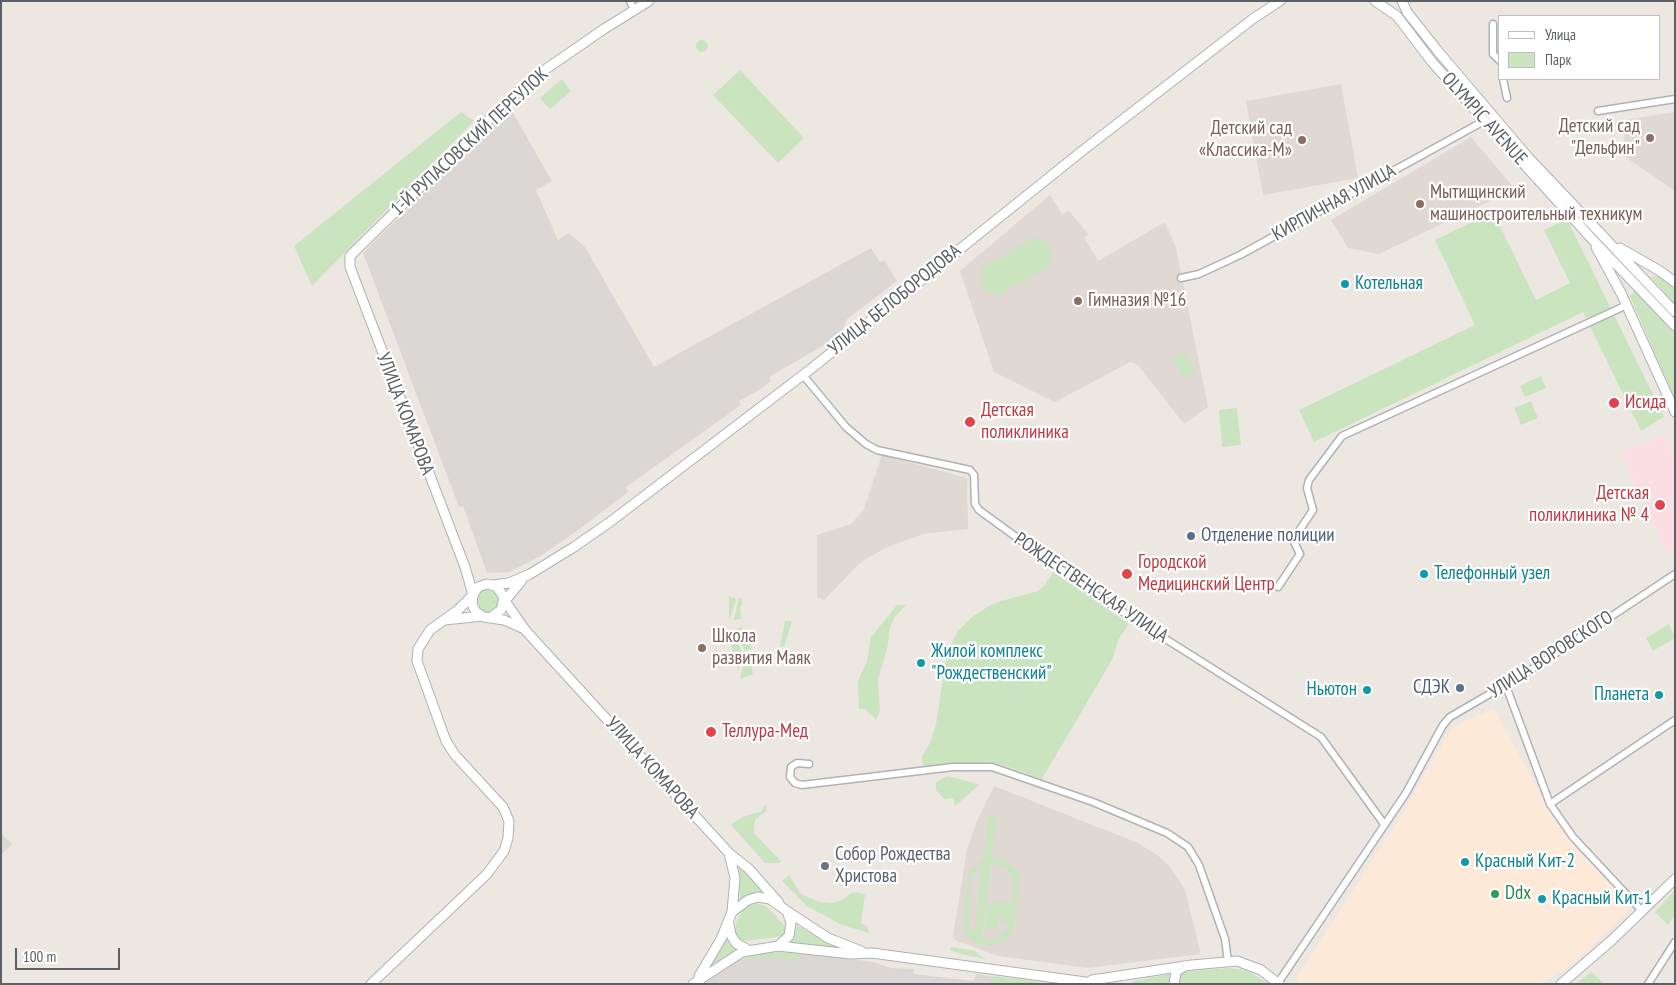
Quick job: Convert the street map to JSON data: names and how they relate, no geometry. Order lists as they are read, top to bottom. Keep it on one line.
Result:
{"streets":{"street":["OLYMPIC AVENUE","1-Й РУПАСОВСКИЙ ПЕРЕУЛОК","КИРПИЧНАЯ УЛИЦА","УЛИЦА БЕЛОБОРОДОВА","УЛИЦА КОМАРОВА","РОЖДЕСТВЕНСКАЯ УЛИЦА","УЛИЦА ВОРОВСКОГО"]},"crossings":[["OLYMPIC AVENUE","КИРПИЧНАЯ УЛИЦА"],["1-Й РУПАСОВСКИЙ ПЕРЕУЛОК","УЛИЦА КОМАРОВА"],["УЛИЦА БЕЛОБОРОДОВА","УЛИЦА КОМАРОВА"],["УЛИЦА БЕЛОБОРОДОВА","РОЖДЕСТВЕНСКАЯ УЛИЦА"],["РОЖДЕСТВЕНСКАЯ УЛИЦА","УЛИЦА ВОРОВСКОГО"]],"places":["Детский сад \"Дельфин\"","Детский сад «Классика-М»","Мытищинский машиностроительный техникум","Котельная","Гимназия №16","Исида","Детская поликлиника","Детская поликлиника № 4","Отделение полиции","Городской Медицинский Центр","Телефонный узел","Школа развития Маяк","Жилой комплекс \"Рождественский\"","СДЭК","Ньютон","Планета","Теллура-Мед","Красный Кит-2","Собор Рождества Христова","Ddx","Красный Кит-1"],"legend":["Улица","Парк"],"scale_bar":"100 m"}
